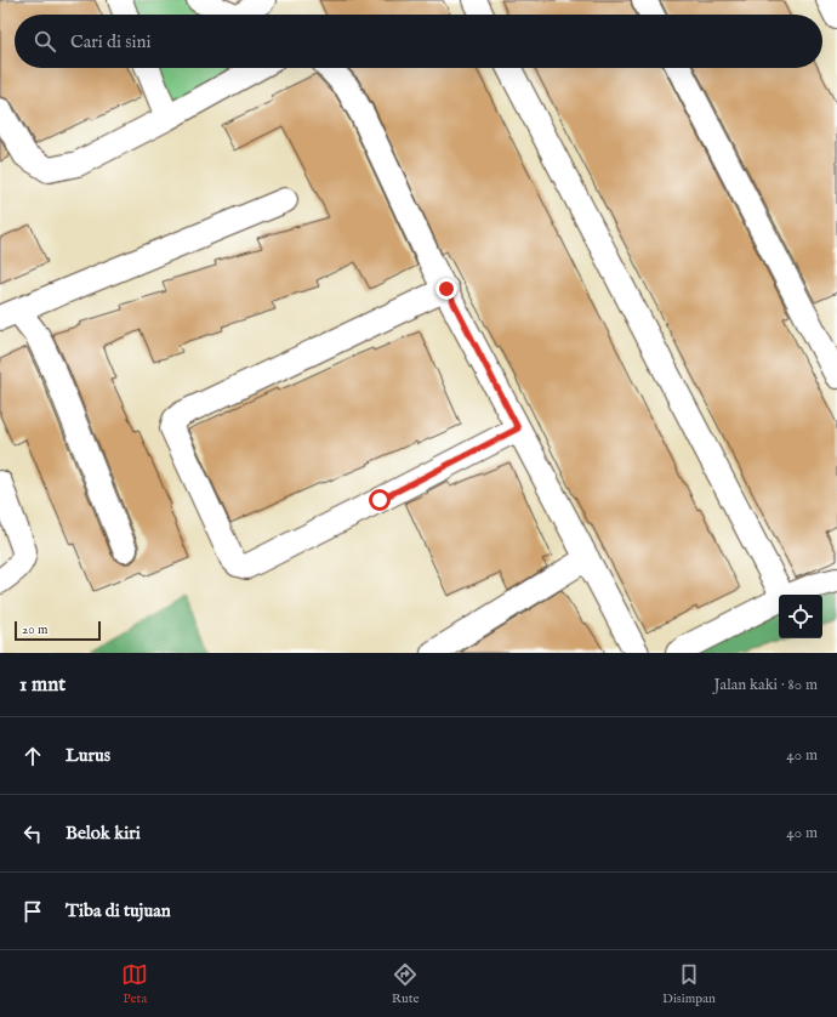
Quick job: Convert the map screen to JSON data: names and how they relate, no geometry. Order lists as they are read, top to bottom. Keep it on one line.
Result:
{"scale_bar":"20 m","page":{"search":"Cari di sini","scale":"20 m","heading":["1 mnt","Jalan kaki · 80 m"],"list":[["Lurus","40 m"],["Belok kiri","40 m"],"Tiba di tujuan"],"nav":["Peta","Rute","Disimpan"]}}
